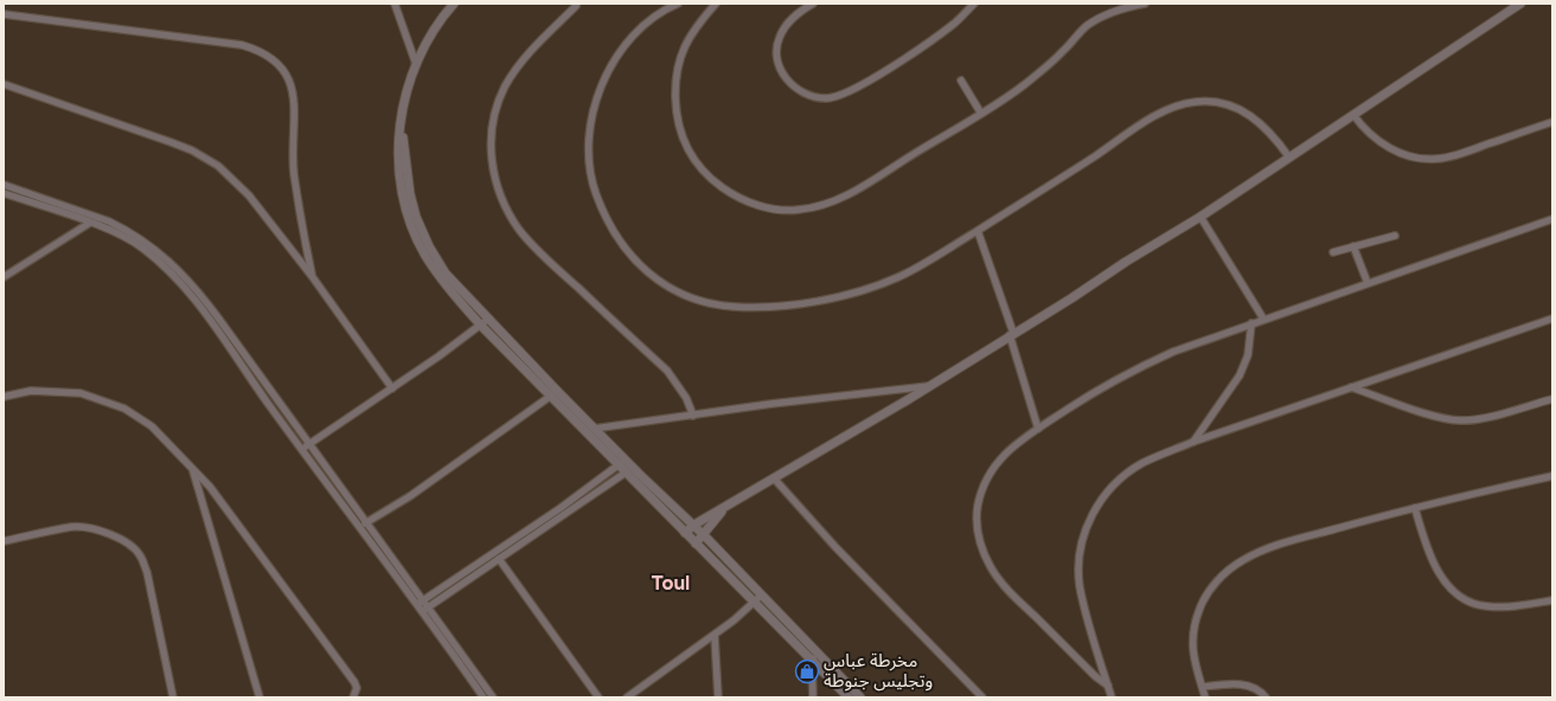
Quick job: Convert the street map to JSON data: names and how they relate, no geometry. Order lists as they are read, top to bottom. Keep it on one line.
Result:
{"districts":["Toul"],"places":{"shop":["مخرطة عباس وتجليس جنوطة"]}}
